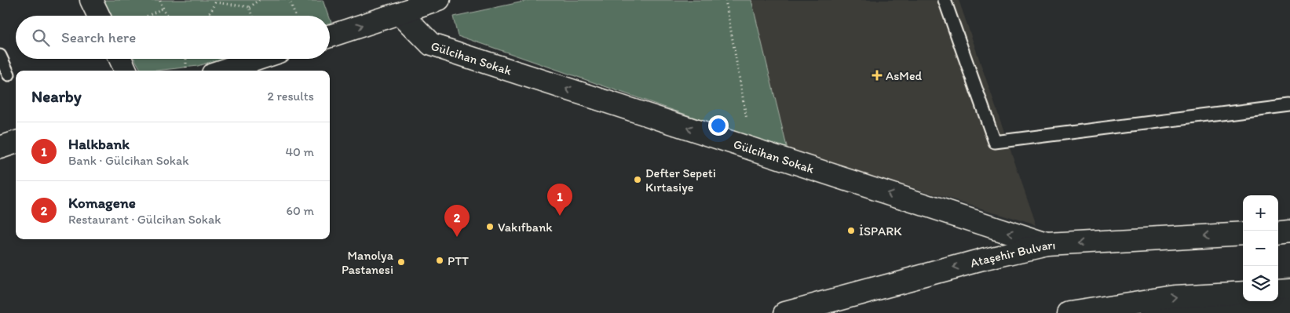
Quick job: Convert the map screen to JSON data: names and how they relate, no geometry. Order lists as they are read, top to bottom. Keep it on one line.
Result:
{"streets":{"street":["Gülcihan Sokak","Ataşehir Bulvarı"]},"crossings":[["Gülcihan Sokak","Ataşehir Bulvarı"]],"one_way":["Gülcihan Sokak"],"places":{"health":["AsMed"],"other":["Defter Sepeti Kırtasiye","Vakıfbank","İSPARK","PTT","Manolya Pastanesi"]},"page":{"search":"Search here","heading":["Nearby","2 results"],"list":[{"mark":"1","name":"Halkbank","note":"Bank · Gülcihan Sokak","value":"40 m"},{"mark":"2","name":"Komagene","note":"Restaurant · Gülcihan Sokak","value":"60 m"}],"pins":["1","2"],"map_buttons":["+","−"]}}
